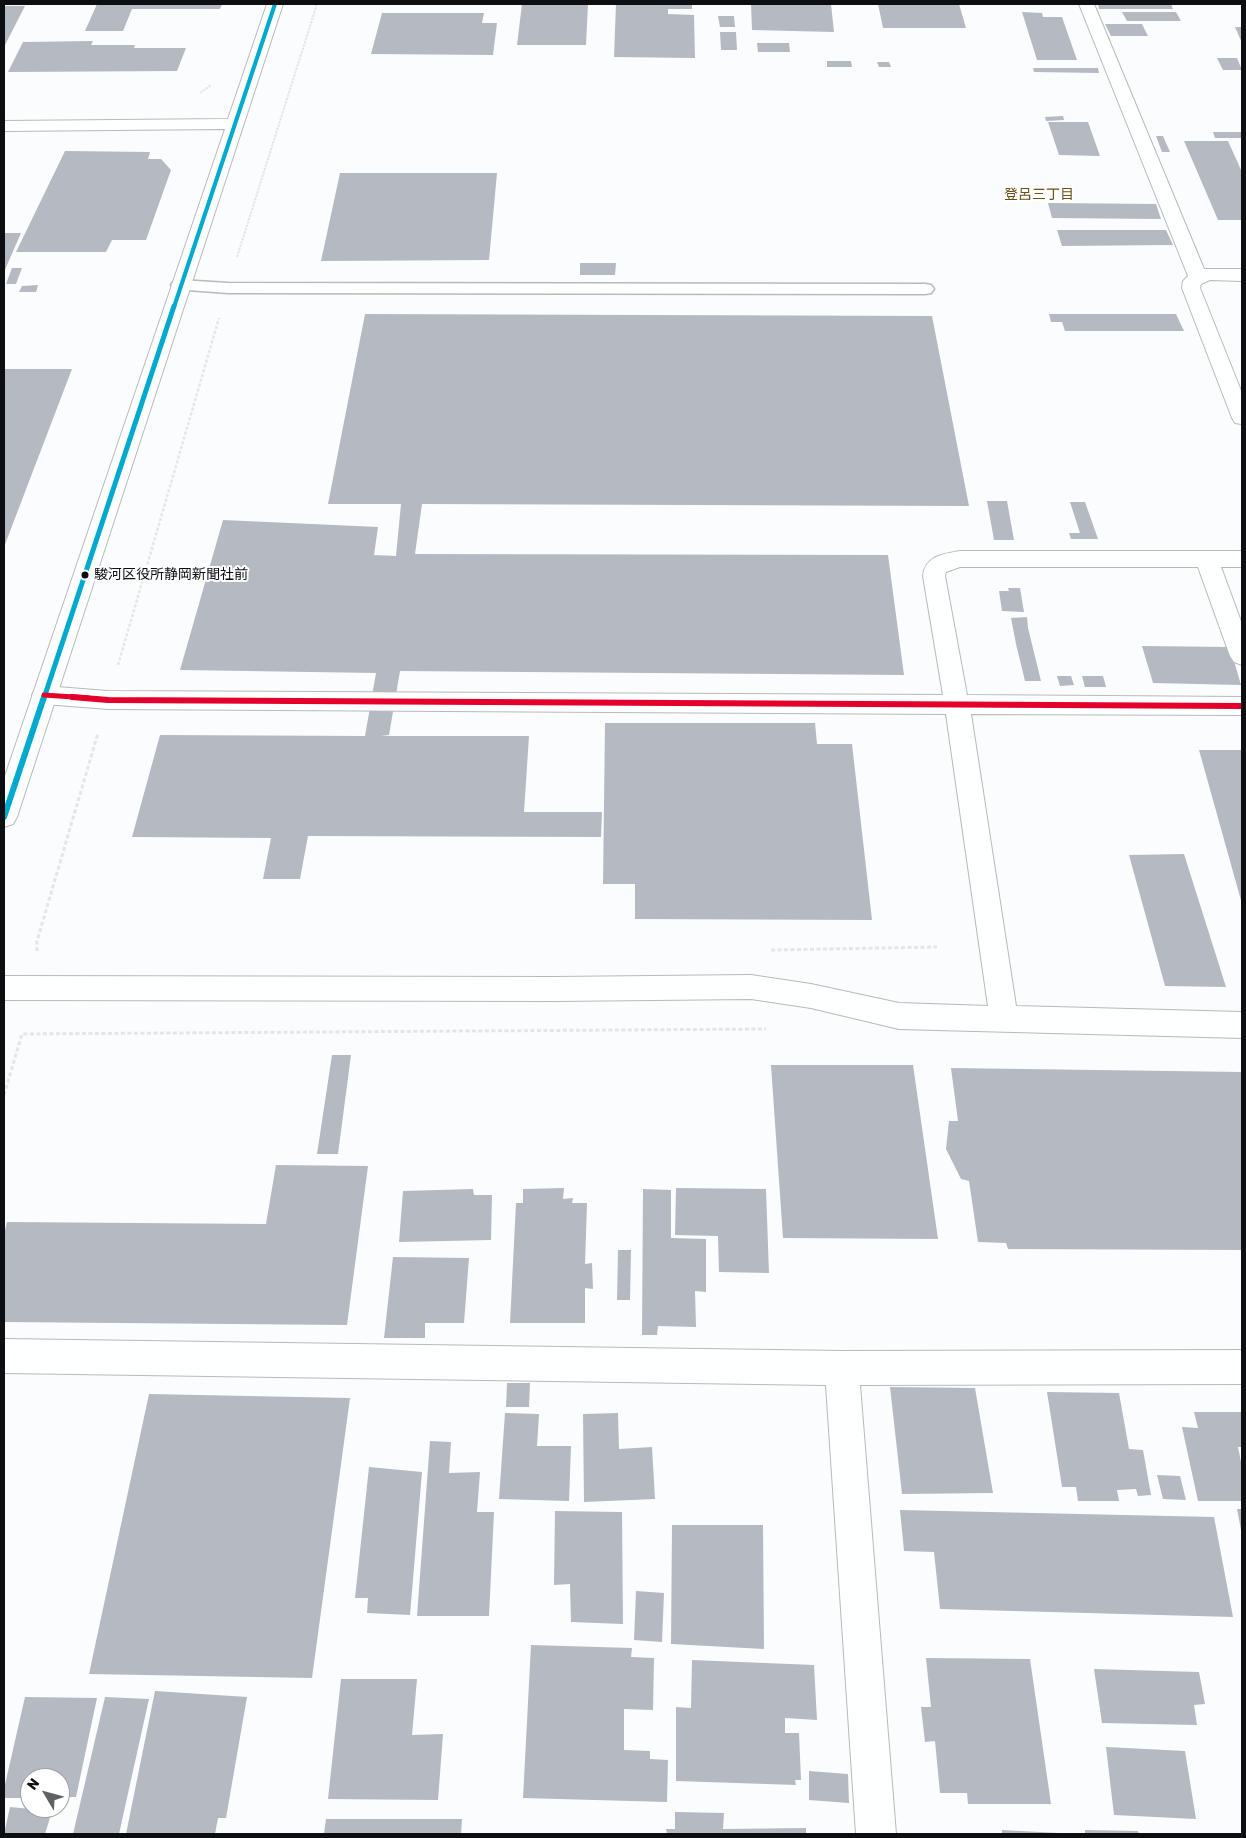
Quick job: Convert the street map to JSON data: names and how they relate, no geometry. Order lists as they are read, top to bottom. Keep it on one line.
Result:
{"districts":["登呂三丁目"],"places":["駿河区役所静岡新聞社前"],"north":"top left"}
